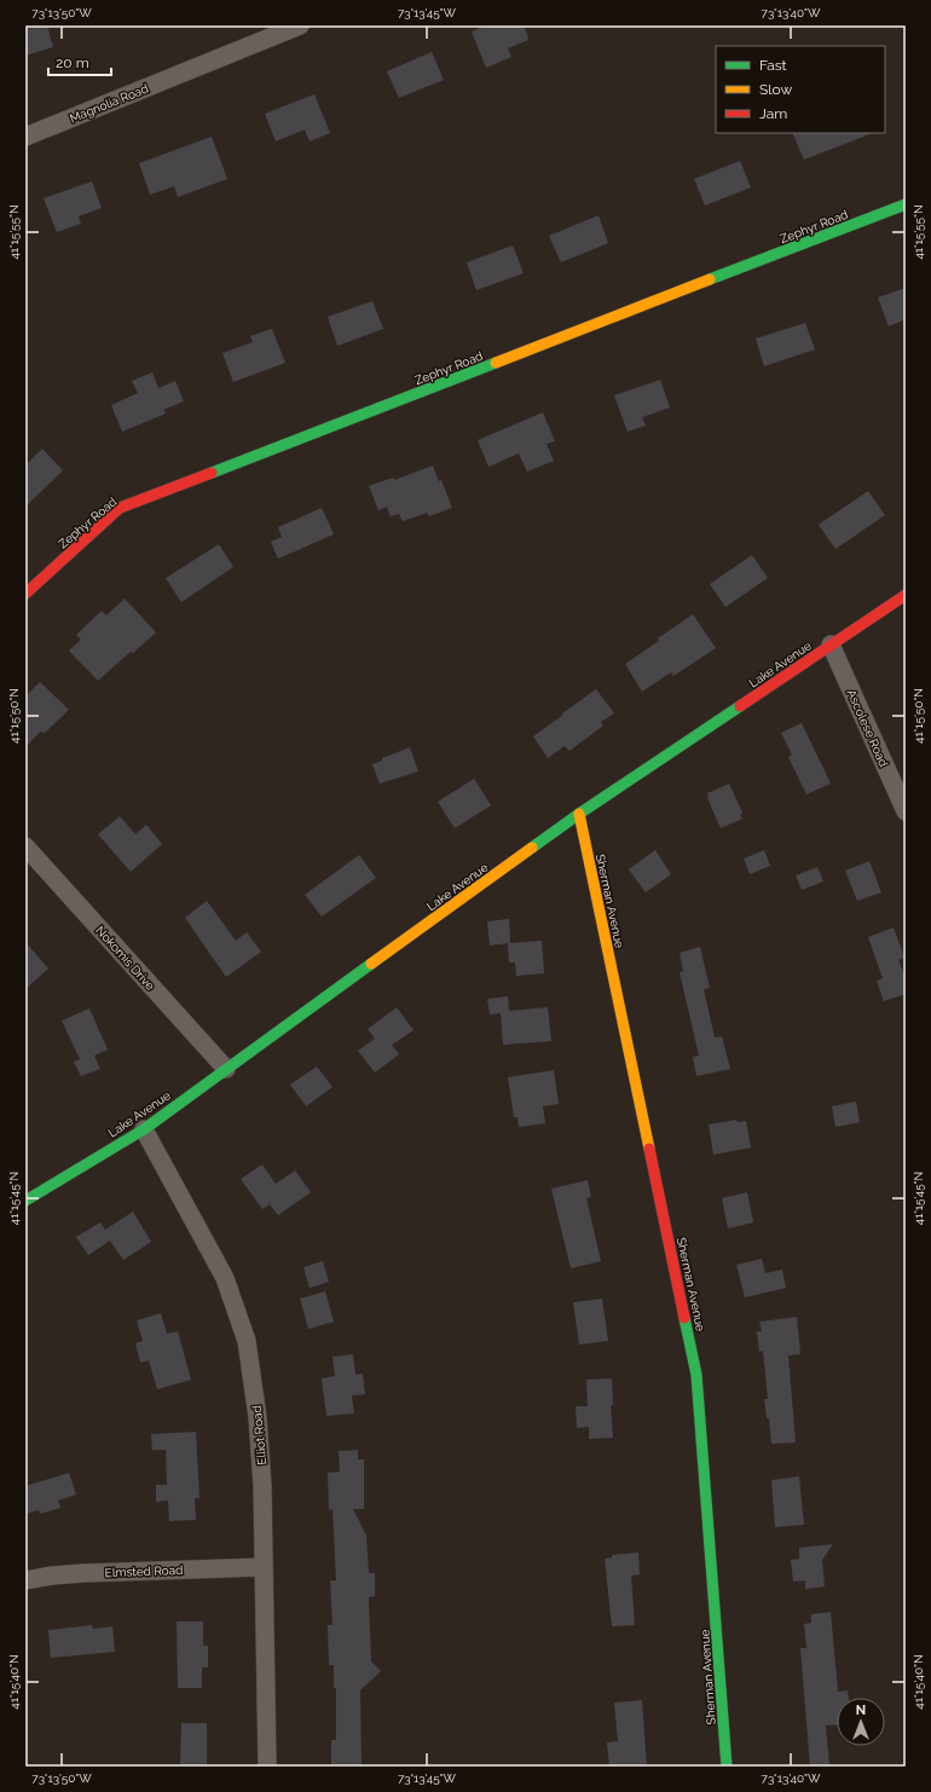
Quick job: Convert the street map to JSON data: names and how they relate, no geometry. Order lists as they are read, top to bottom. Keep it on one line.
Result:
{"streets":{"street":["Magnolia Road","Zephyr Road","Lake Avenue","Ascolese Road","Sherman Avenue","Nokomis Drive","Elliot Road","Elmsted Road"]},"crossings":[["Lake Avenue","Ascolese Road"],["Lake Avenue","Sherman Avenue"],["Lake Avenue","Nokomis Drive"],["Lake Avenue","Elliot Road"],["Elliot Road","Elmsted Road"]],"legend":["Fast","Slow","Jam"],"scale_bar":"20 m","north":"top","coordinates":["73°13'50\"W","73°13'45\"W","73°13'40\"W","41°15'55\"N","41°15'50\"N","41°15'45\"N","41°15'40\"N"]}
